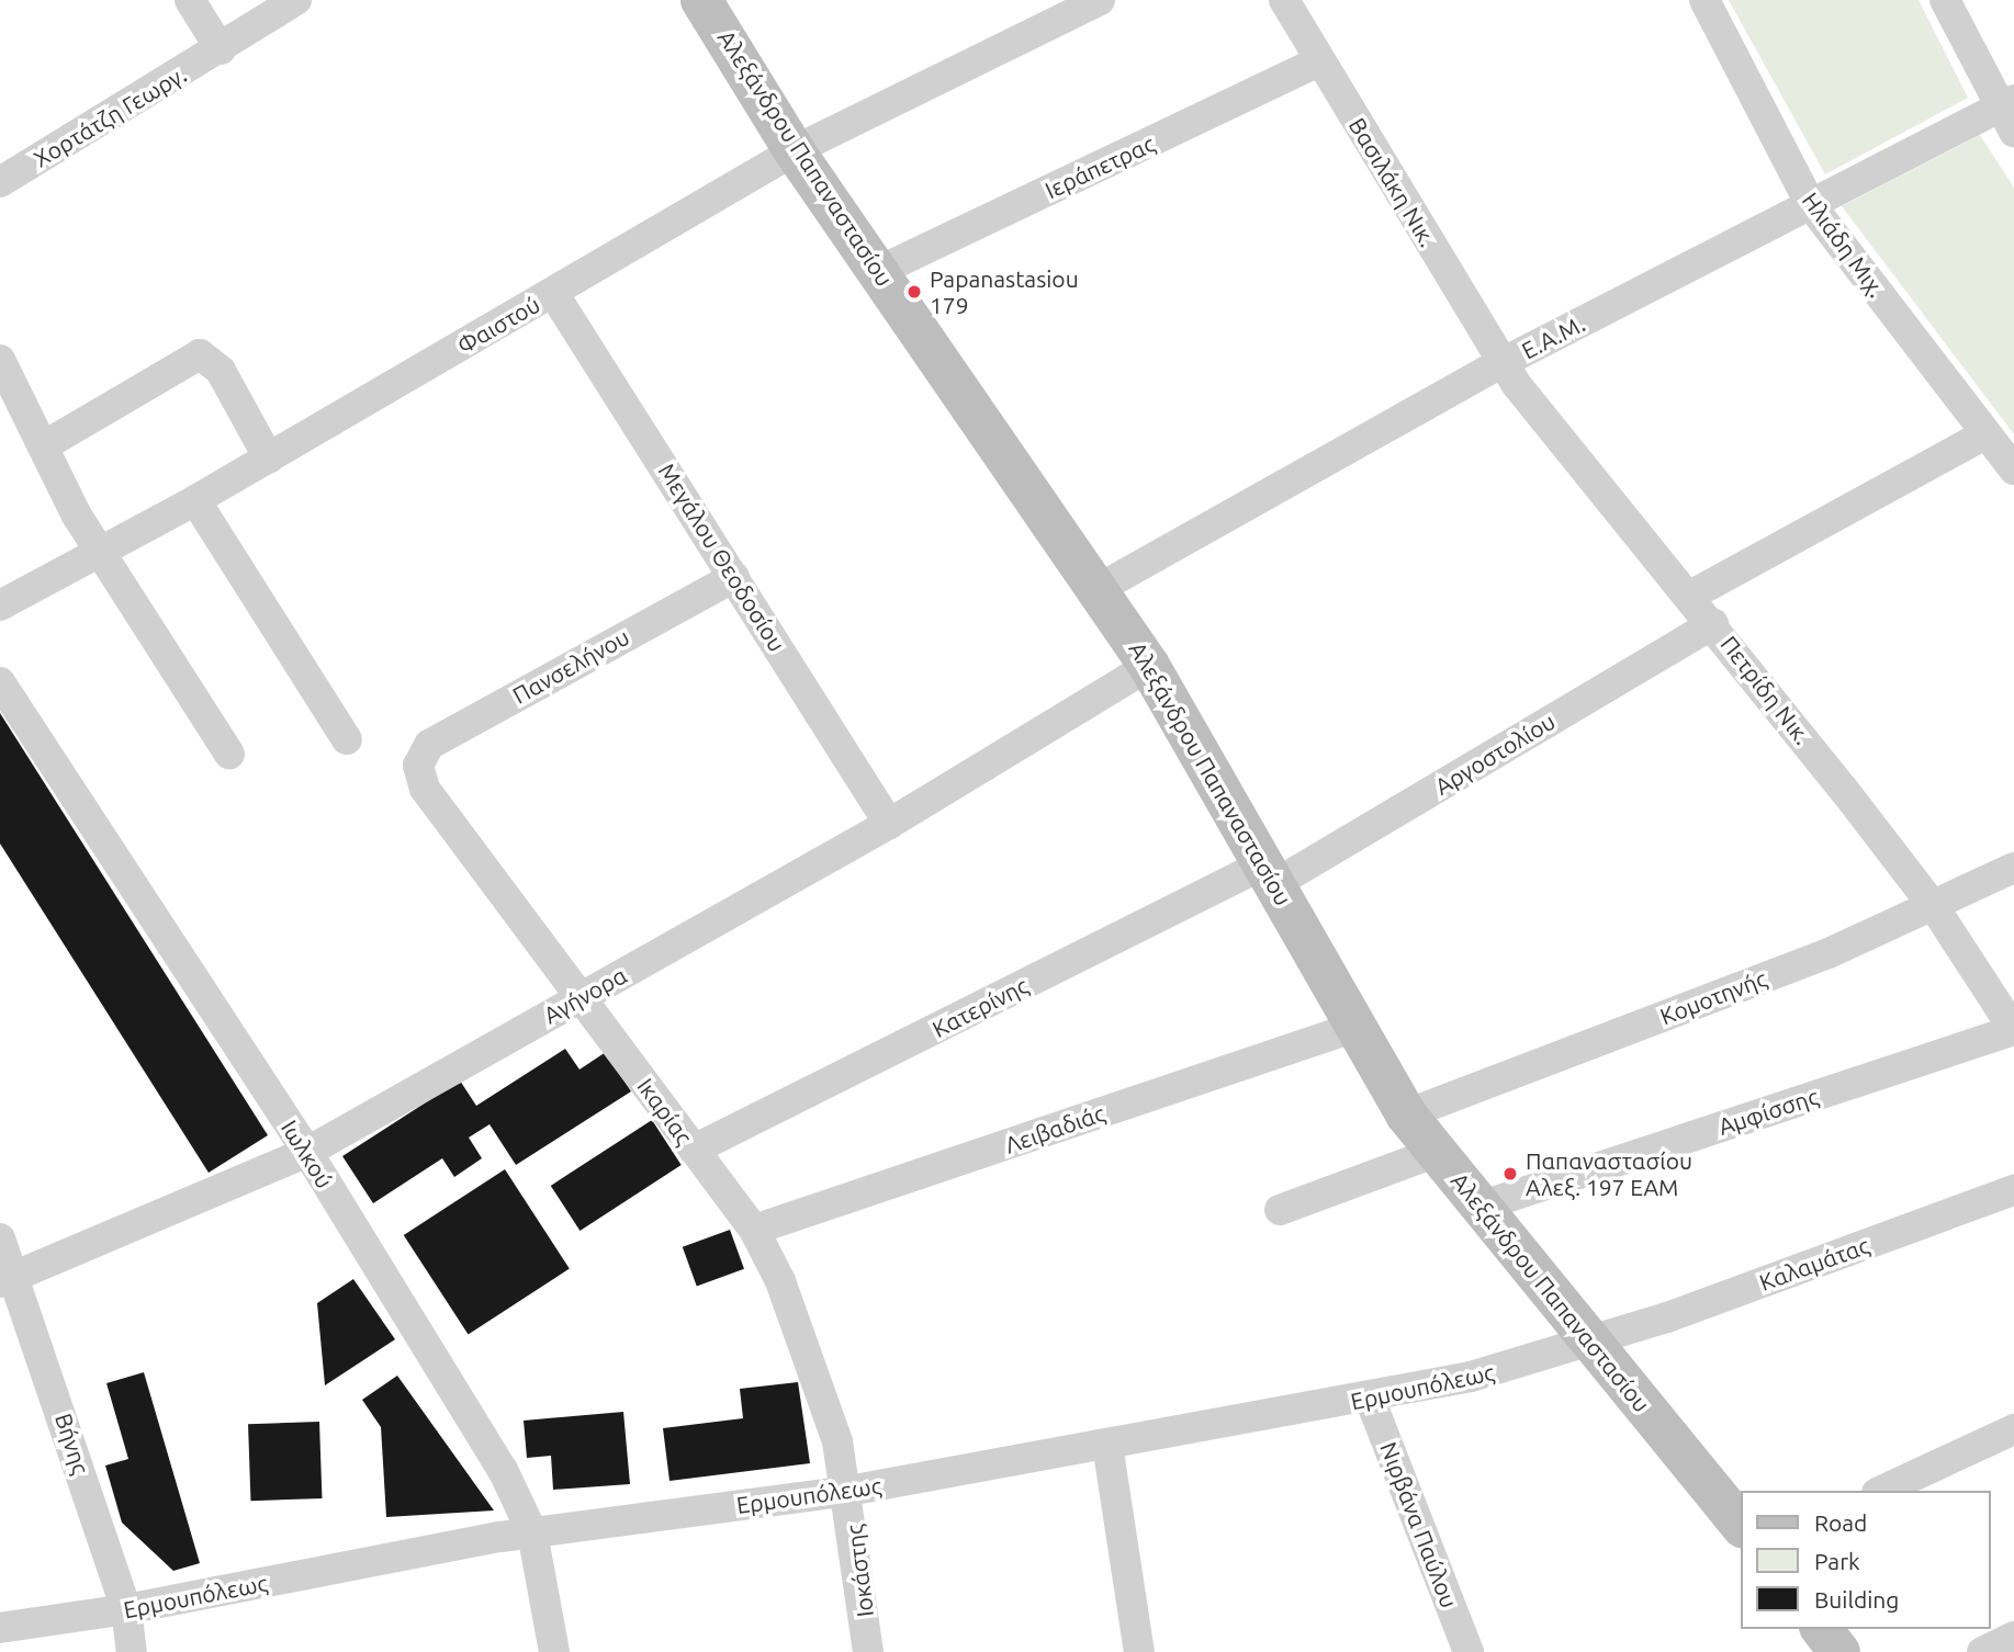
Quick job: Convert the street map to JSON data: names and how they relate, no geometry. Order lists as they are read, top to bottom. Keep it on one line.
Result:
{"streets":{"main road":["Αλεξάνδρου Παπαναστασίου"],"street":["Χορτάτζη Γεωργ.","Ιεράπετρας","Βασιλάκη Νικ.","Ηλιάδη Μιχ.","Φαιστού","Ε.Α.Μ.","Μεγάλου Θεοδοσίου","Πανσελήνου","Πετρίδη Νικ.","Αργοστολίου","Αγήνορα","Κομοτηνής","Κατερίνης","Ικαρίας","Αμφίσσης","Λειβαδιάς","Ιωλκού","Καλαμάτας","Ερμουπόλεως","Βήνης","Νιρβάνα Παύλου","Ιοκάστης"]},"crossings":[["Αλεξάνδρου Παπαναστασίου","Ιεράπετρας"],["Αλεξάνδρου Παπαναστασίου","Φαιστού"],["Αλεξάνδρου Παπαναστασίου","Ε.Α.Μ."],["Αλεξάνδρου Παπαναστασίου","Αργοστολίου"],["Αλεξάνδρου Παπαναστασίου","Αγήνορα"],["Αλεξάνδρου Παπαναστασίου","Κομοτηνής"],["Αλεξάνδρου Παπαναστασίου","Κατερίνης"],["Αλεξάνδρου Παπαναστασίου","Αμφίσσης"],["Αλεξάνδρου Παπαναστασίου","Λειβαδιάς"],["Αλεξάνδρου Παπαναστασίου","Καλαμάτας"],["Αλεξάνδρου Παπαναστασίου","Ερμουπόλεως"],["Ιεράπετρας","Βασιλάκη Νικ."],["Βασιλάκη Νικ.","Ε.Α.Μ."],["Βασιλάκη Νικ.","Πετρίδη Νικ."],["Ηλιάδη Μιχ.","Ε.Α.Μ."],["Φαιστού","Μεγάλου Θεοδοσίου"],["Ε.Α.Μ.","Πετρίδη Νικ."],["Μεγάλου Θεοδοσίου","Πανσελήνου"],["Μεγάλου Θεοδοσίου","Αγήνορα"],["Πανσελήνου","Ικαρίας"],["Πετρίδη Νικ.","Αργοστολίου"],["Πετρίδη Νικ.","Κομοτηνής"],["Πετρίδη Νικ.","Αμφίσσης"],["Αργοστολίου","Κατερίνης"],["Αγήνορα","Ικαρίας"],["Αγήνορα","Ιωλκού"],["Αγήνορα","Βήνης"],["Κατερίνης","Ικαρίας"],["Ικαρίας","Λειβαδιάς"],["Ικαρίας","Ερμουπόλεως"],["Ικαρίας","Ιοκάστης"],["Ιωλκού","Ερμουπόλεως"],["Καλαμάτας","Ερμουπόλεως"],["Ερμουπόλεως","Βήνης"],["Ερμουπόλεως","Νιρβάνα Παύλου"],["Ερμουπόλεως","Ιοκάστης"]],"places":["Papanastasiou 179","Παπαναστασίου Αλεξ. 197 ΕΑΜ"],"legend":["Road","Park","Building"]}
